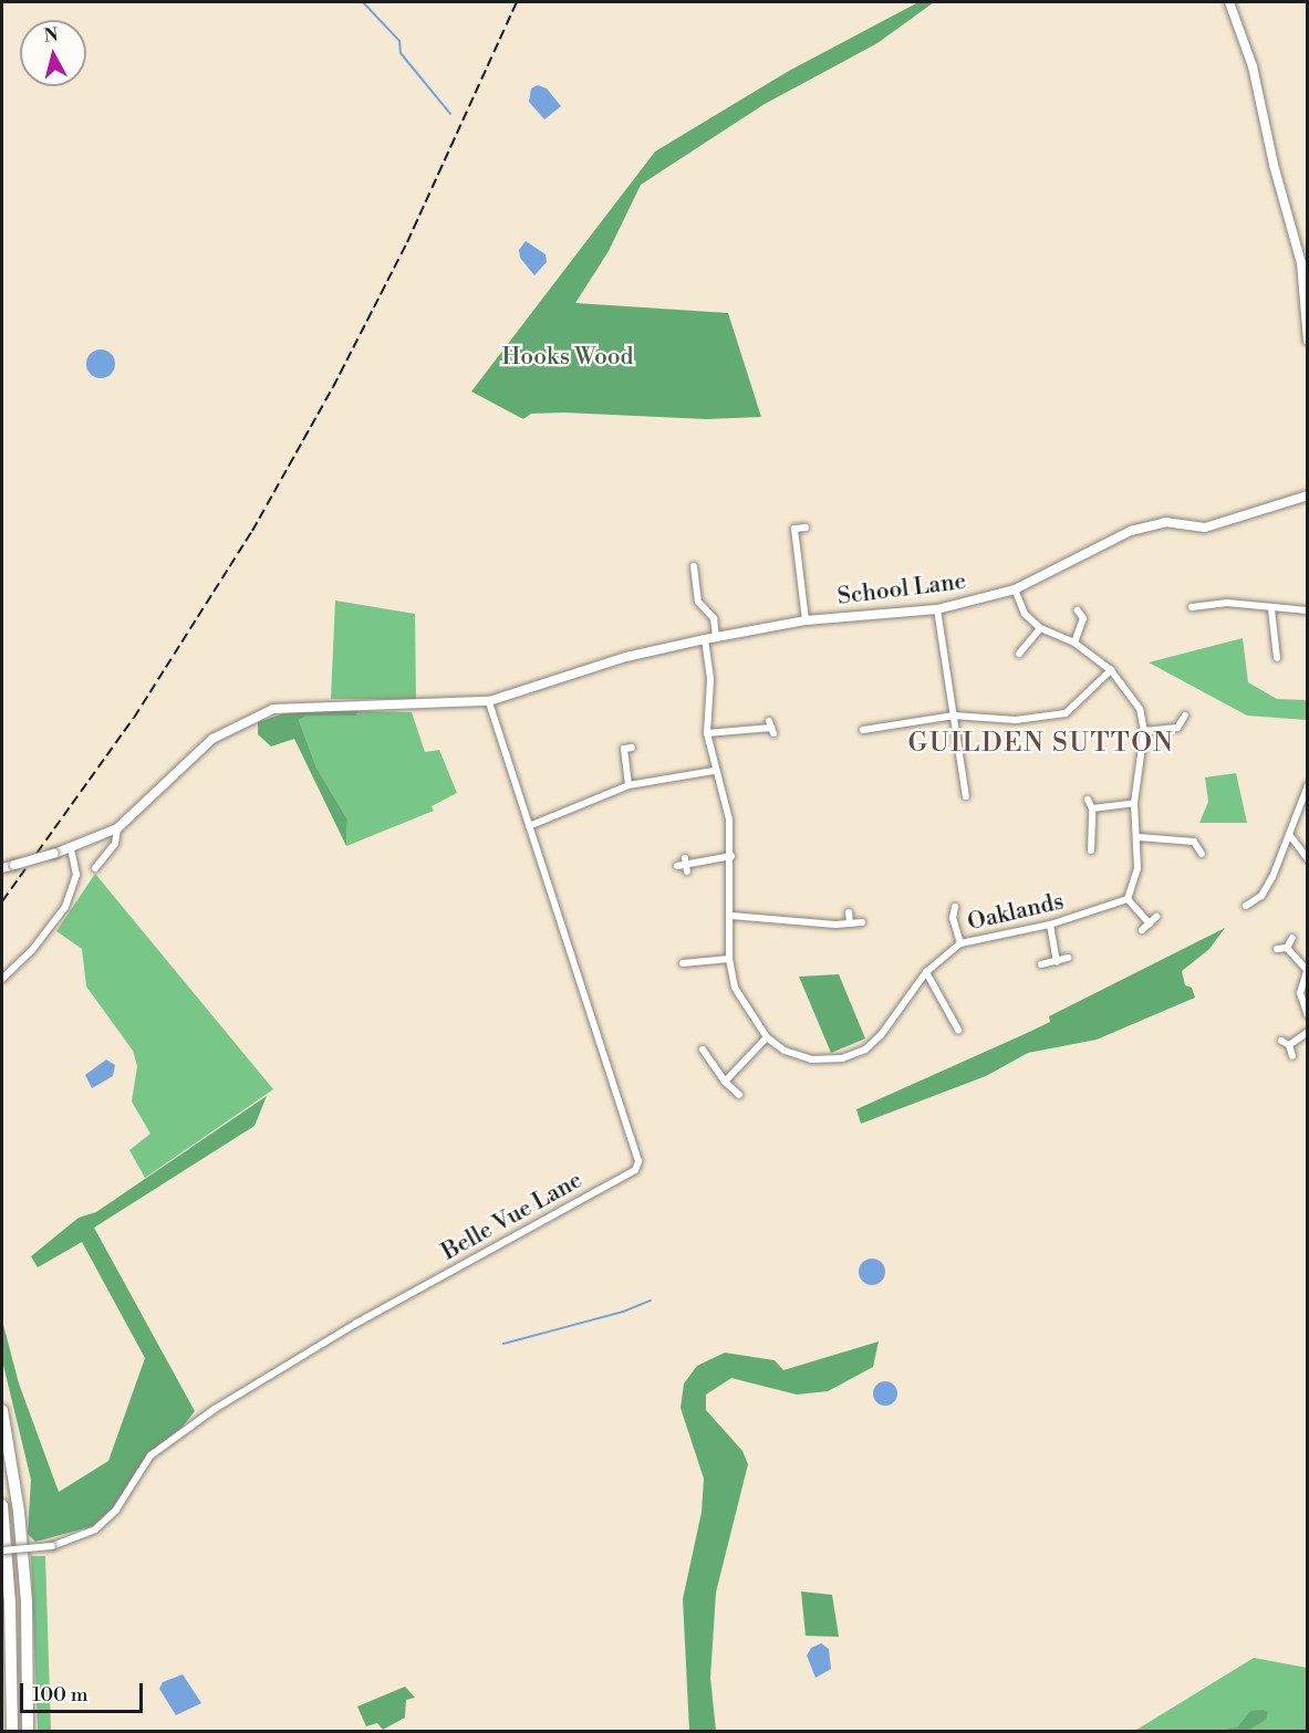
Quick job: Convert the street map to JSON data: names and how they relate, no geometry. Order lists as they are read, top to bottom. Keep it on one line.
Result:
{"streets":{"street":["School Lane","Oaklands","Belle Vue Lane"]},"crossings":[["School Lane","Oaklands"],["School Lane","Belle Vue Lane"]],"districts":["GUILDEN SUTTON"],"parks":["Hooks Wood"],"scale_bar":"100 m","north":"top"}
